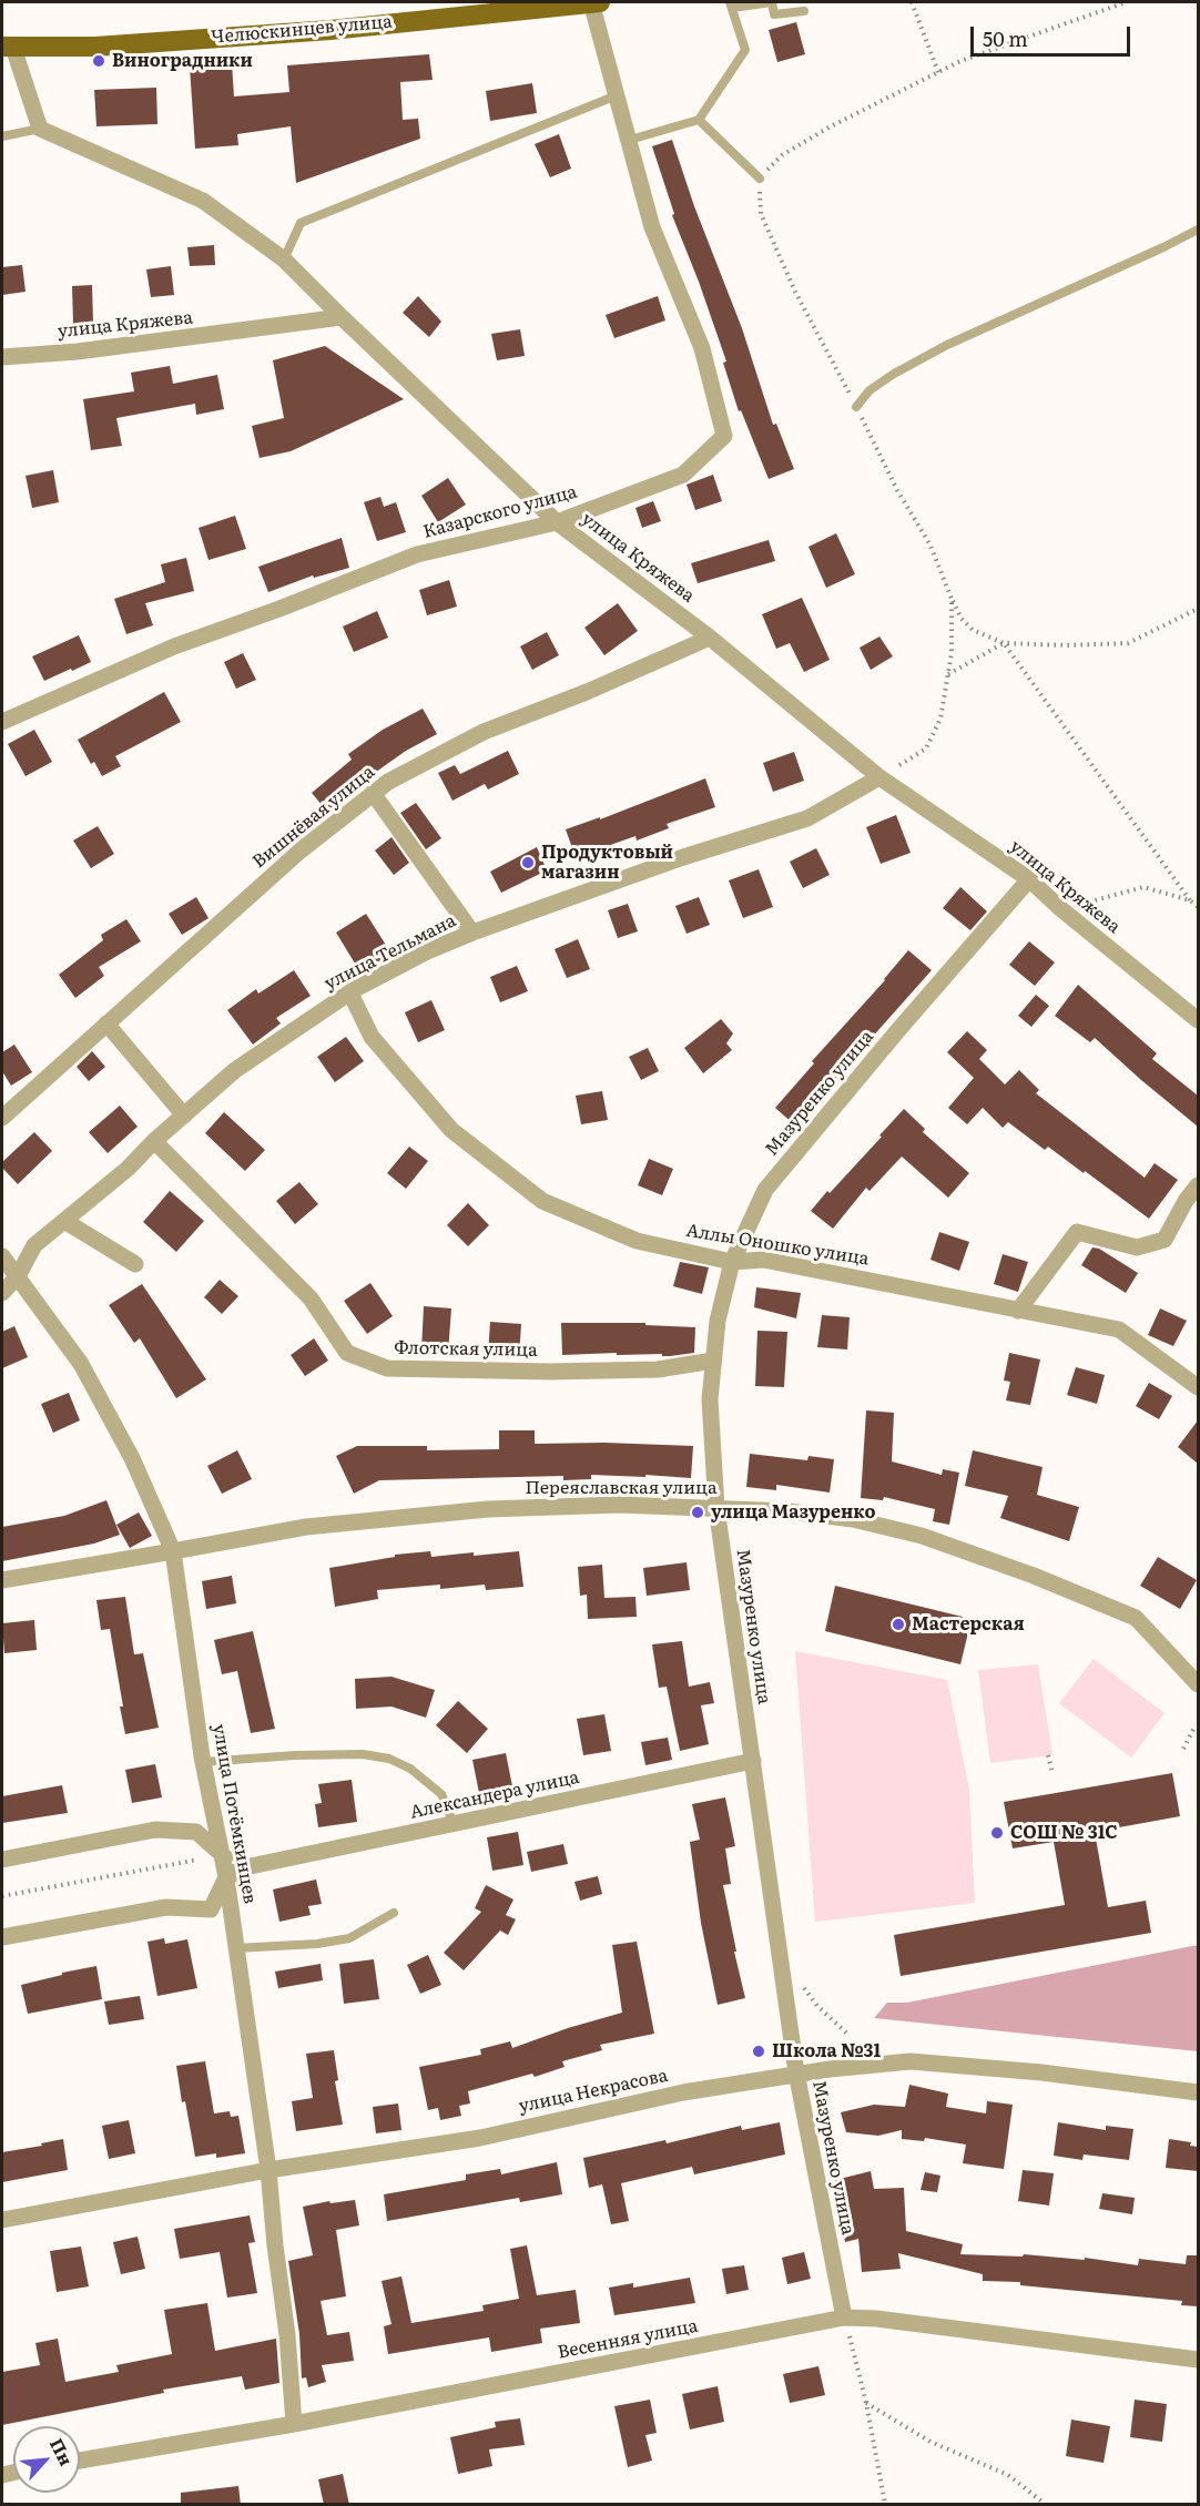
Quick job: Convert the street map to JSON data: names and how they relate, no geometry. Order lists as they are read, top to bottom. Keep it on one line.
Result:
{"streets":{"main road":["Челюскинцев улица"],"street":["улица Кряжева","Казарского улица","Вишнёвая улица","улица Тельмана","Мазуренко улица","Аллы Оношко улица","Флотская улица","Переяславская улица","Александера улица","улица Потёмкинцев","улица Некрасова","Весенняя улица"]},"crossings":[["Челюскинцев улица","Казарского улица"],["улица Кряжева","Казарского улица"],["улица Кряжева","Вишнёвая улица"],["улица Кряжева","улица Тельмана"],["улица Кряжева","Мазуренко улица"],["улица Тельмана","Аллы Оношко улица"],["улица Тельмана","Флотская улица"],["улица Тельмана","улица Потёмкинцев"],["Мазуренко улица","Аллы Оношко улица"],["Мазуренко улица","Флотская улица"],["Мазуренко улица","Переяславская улица"],["Мазуренко улица","Александера улица"],["Мазуренко улица","улица Некрасова"],["Мазуренко улица","Весенняя улица"],["Переяславская улица","улица Потёмкинцев"],["Александера улица","улица Потёмкинцев"],["улица Потёмкинцев","улица Некрасова"],["улица Потёмкинцев","Весенняя улица"]],"places":["Виноградники","Продуктовый магазин","улица Мазуренко","Мастерская","СОШ № 31С","Школа №31"],"scale_bar":"50 m","north":"top right"}
